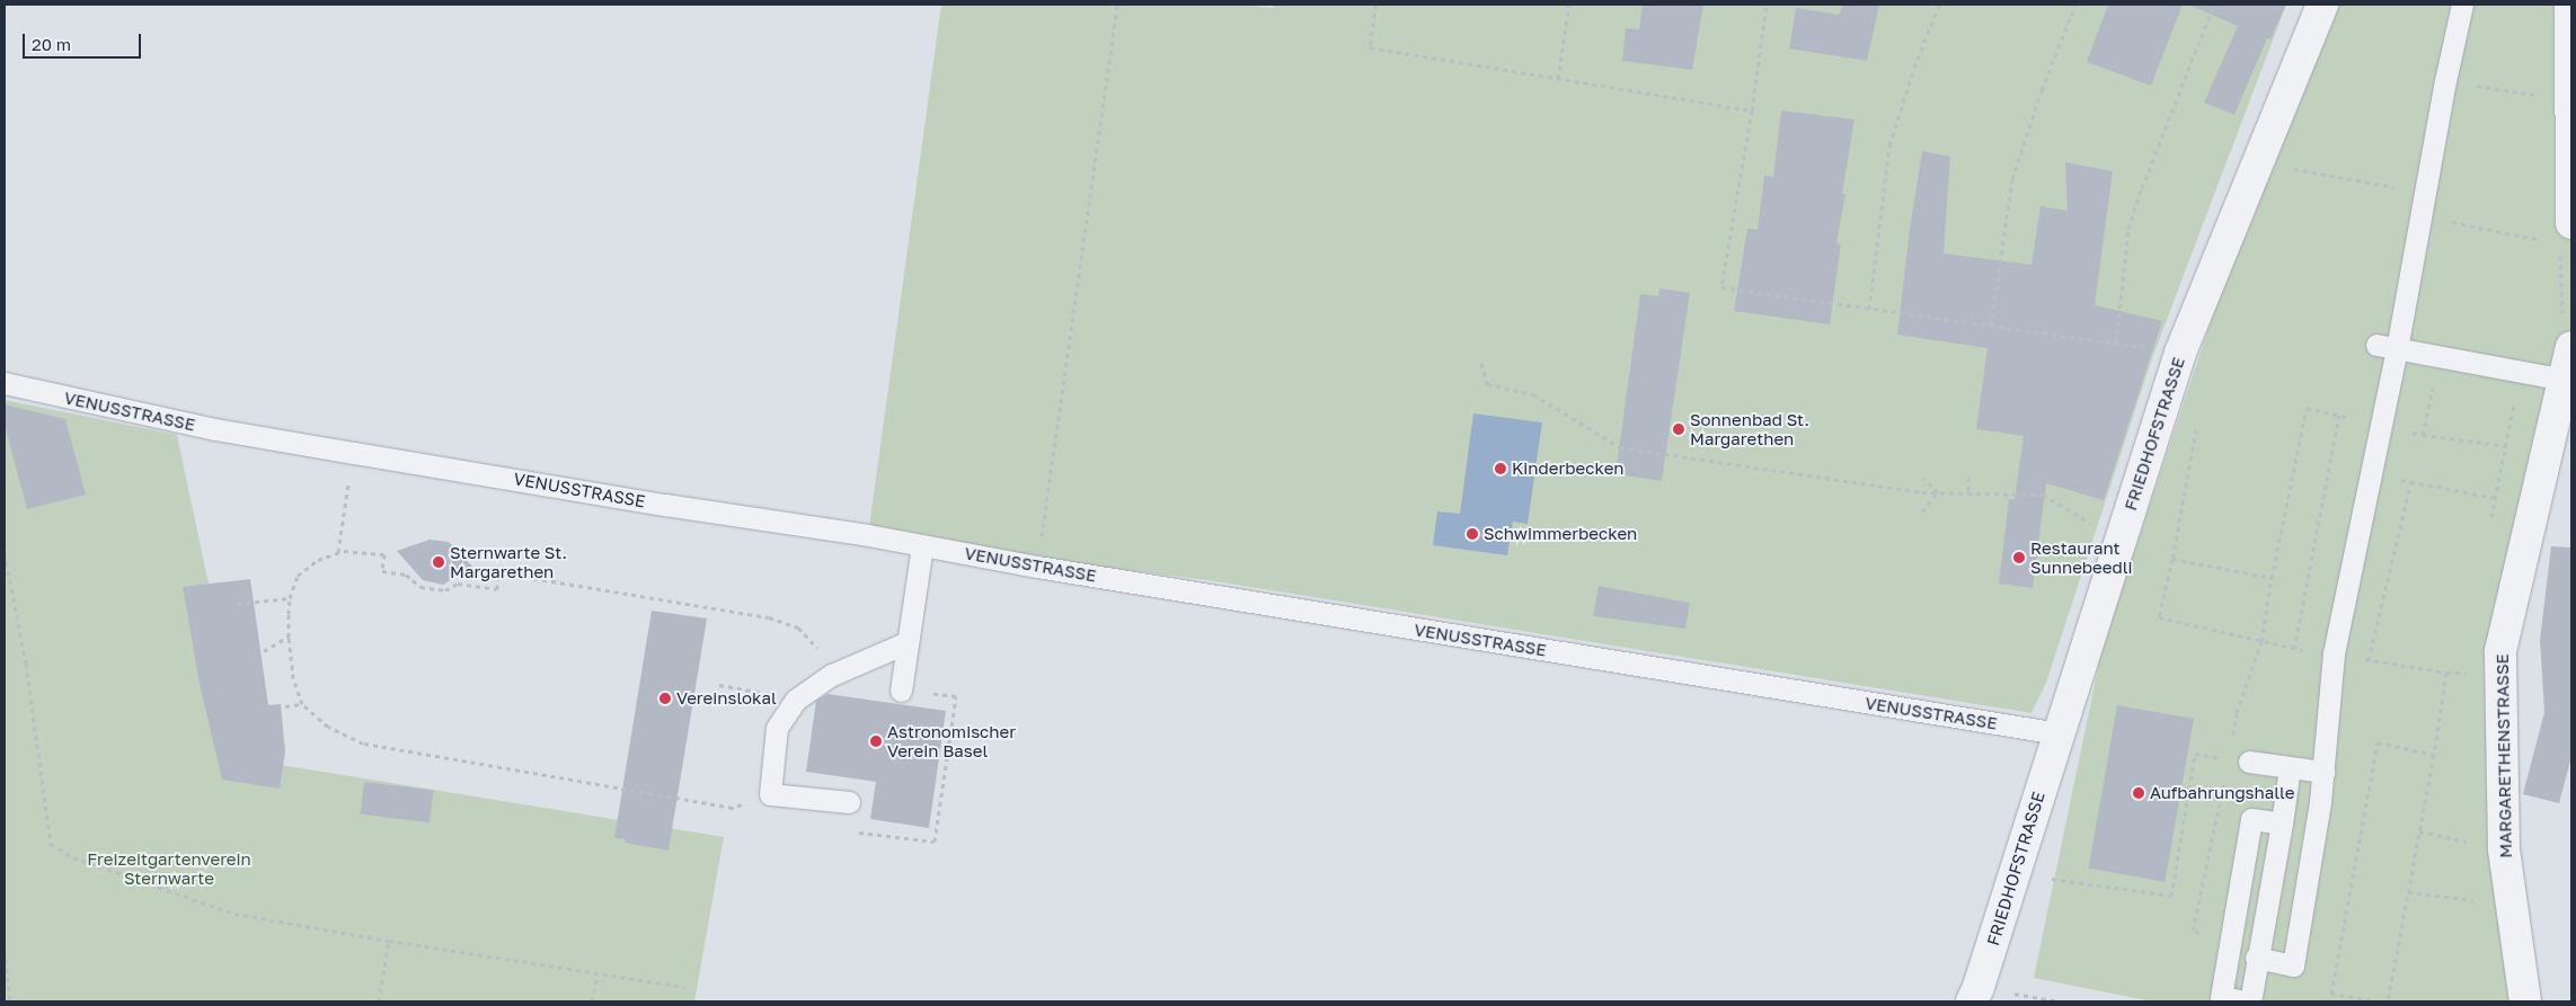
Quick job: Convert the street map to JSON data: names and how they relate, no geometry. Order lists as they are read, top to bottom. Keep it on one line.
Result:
{"streets":{"street":["FRIEDHOFSTRASSE","MARGARETHENSTRASSE"],"lane":["VENUSSTRASSE"]},"crossings":[["VENUSSTRASSE","FRIEDHOFSTRASSE"]],"parks":["Freizeitgartenverein Sternwarte"],"places":["Sonnenbad St. Margarethen","Kinderbecken","Schwimmerbecken","Restaurant Sunnebeedli","Sternwarte St. Margarethen","Vereinslokal","Astronomischer Verein Basel","Aufbahrungshalle"],"scale_bar":"20 m"}
